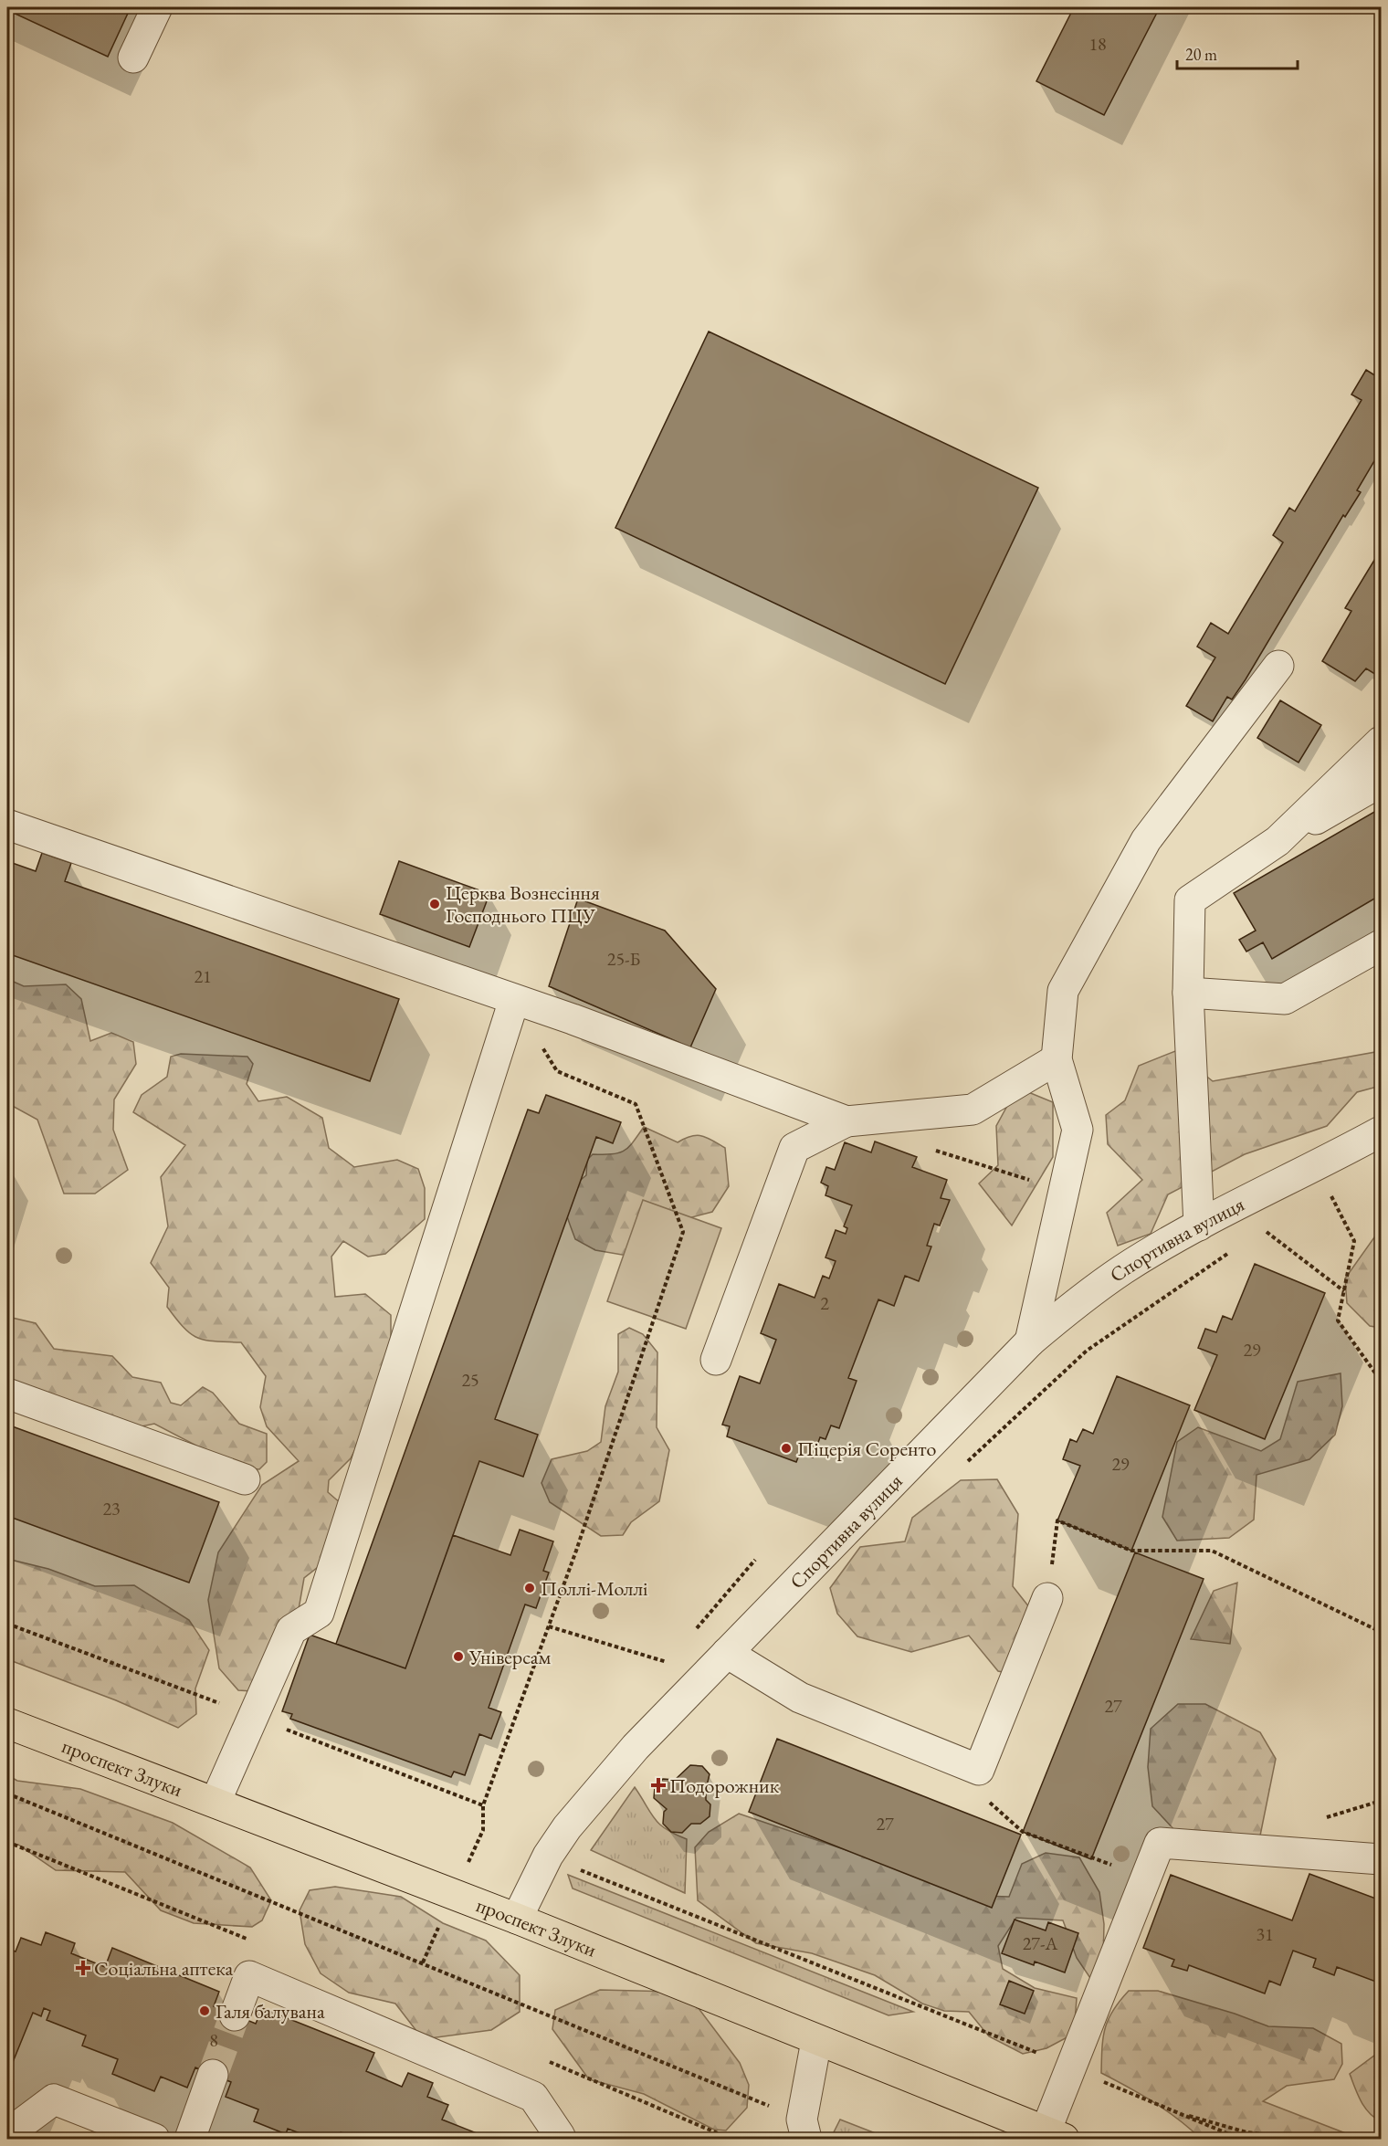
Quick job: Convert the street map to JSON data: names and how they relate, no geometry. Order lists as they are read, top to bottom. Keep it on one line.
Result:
{"streets":{"main road":["проспект Злуки"],"street":["Спортивна вулиця"]},"crossings":[["Спортивна вулиця","проспект Злуки"]],"places":{"other":["Церква Вознесіння Господнього ПЦУ","Піцерія Соренто","Поллі-Моллі","Універсам","Галя балувана"],"health":["Подорожник","Соціальна аптека"]},"house_numbers":["18","25-Б","21","2","29","25","29","23","27","27","31","27-А","8"],"scale_bar":"20 m"}
